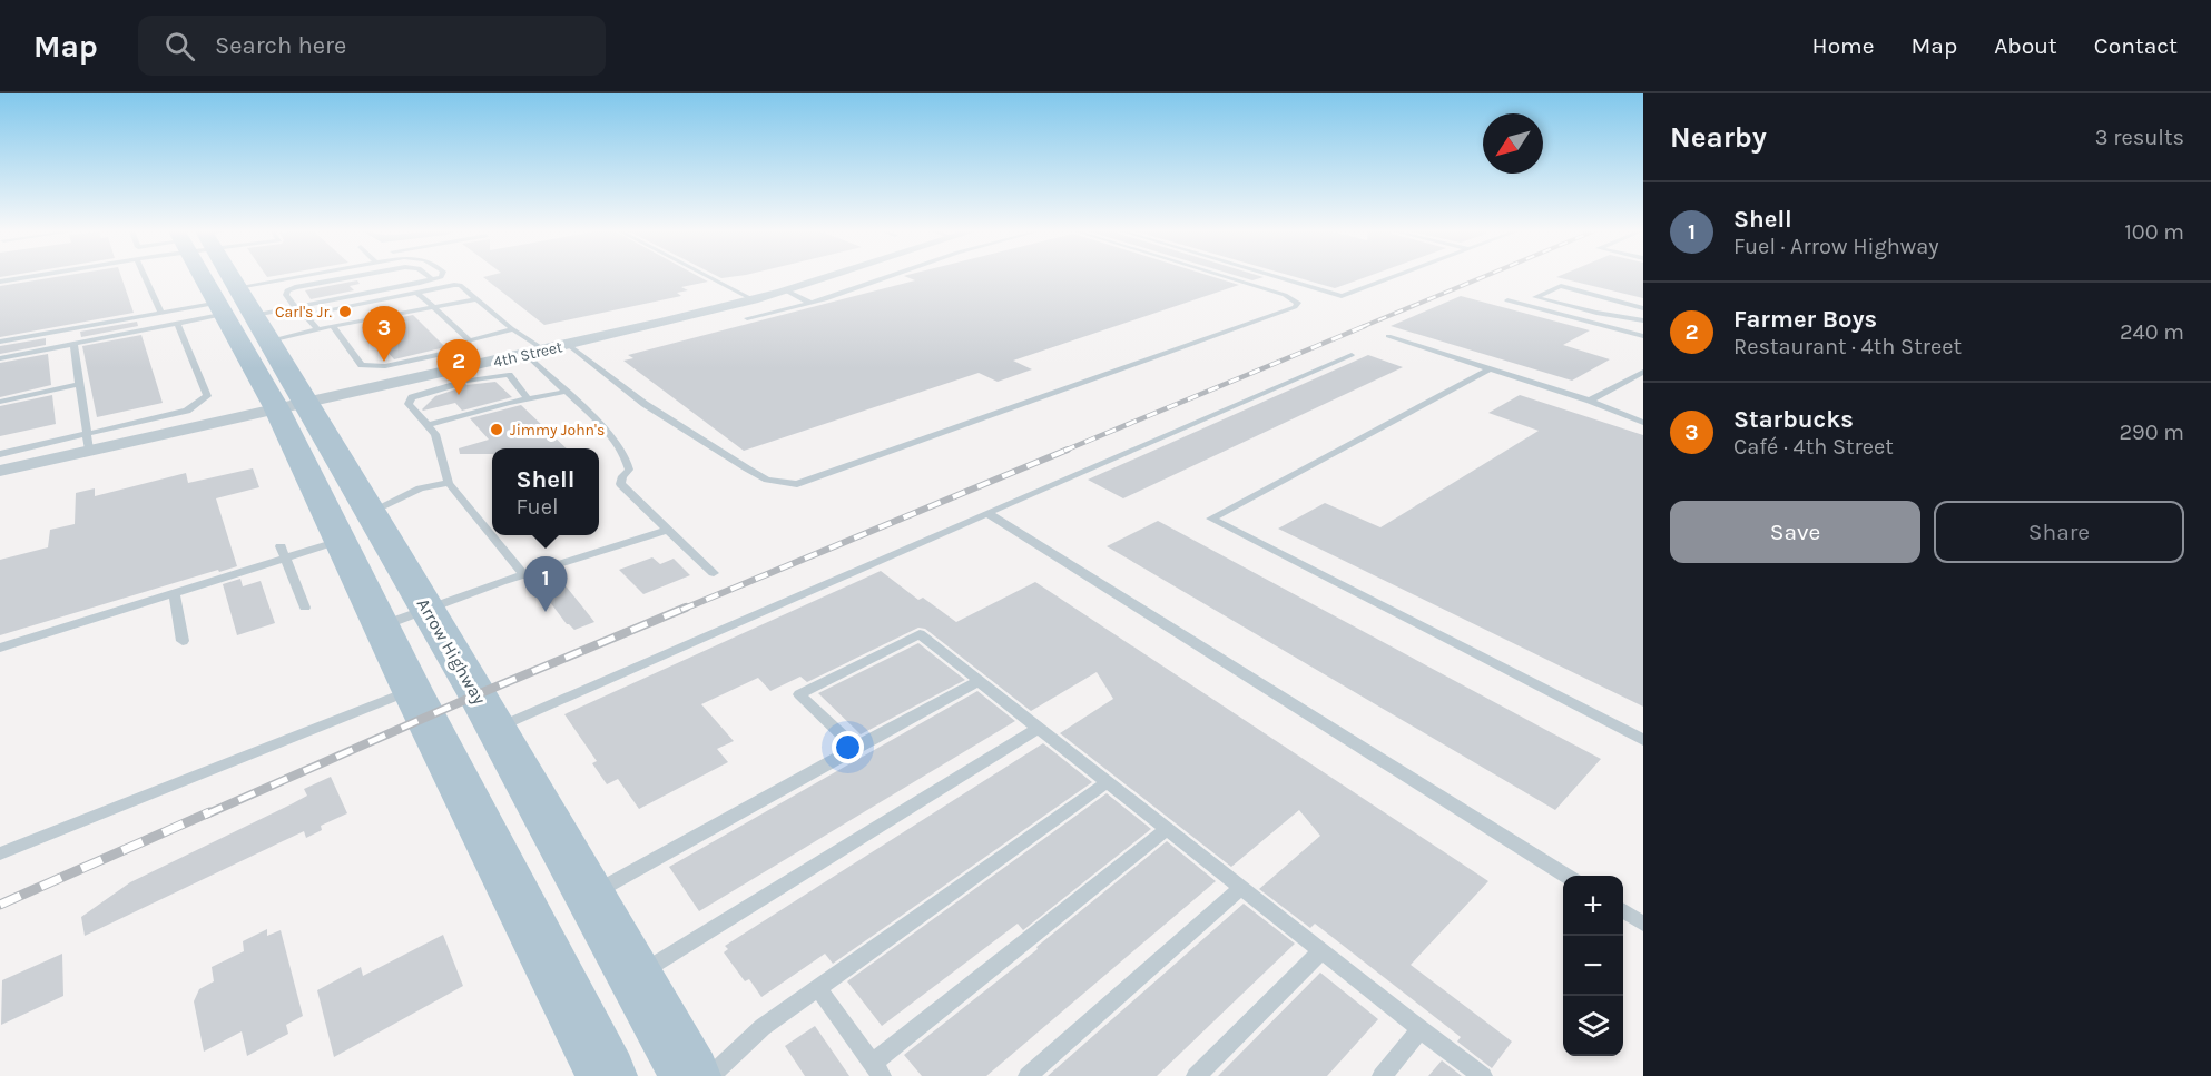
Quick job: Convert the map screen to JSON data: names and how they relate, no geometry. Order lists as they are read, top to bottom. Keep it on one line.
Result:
{"streets":{"main road":["Arrow Highway"],"street":["4th Street"]},"crossings":[["4th Street","Arrow Highway"]],"places":["Carl's Jr.","Jimmy John's"],"north":"bottom left","page":{"header":"Map","search":"Search here","nav":["Home","Map","About","Contact"],"heading":["Nearby","3 results"],"list":[{"mark":"1","name":"Shell","note":"Fuel · Arrow Highway","value":"100 m"},{"mark":"2","name":"Farmer Boys","note":"Restaurant · 4th Street","value":"240 m"},{"mark":"3","name":"Starbucks","note":"Café · 4th Street","value":"290 m"}],"pins":["3","2","1"],"popup":["Shell","Fuel"],"buttons":["Save","Share"],"map_buttons":["+","−"]}}
